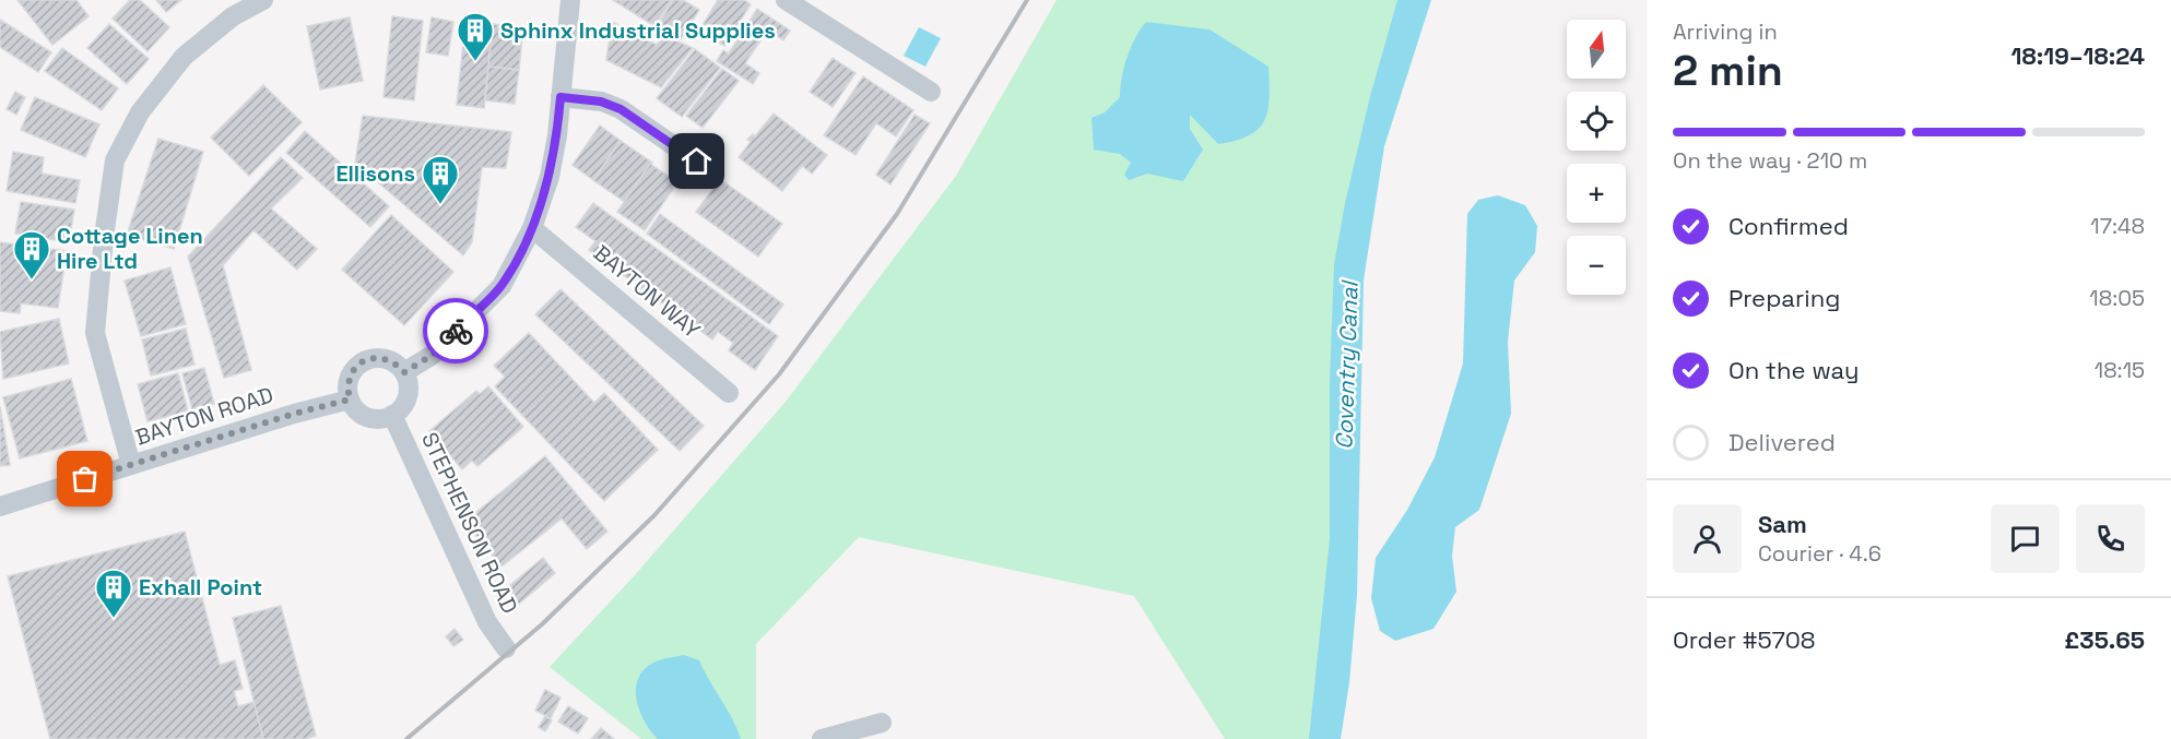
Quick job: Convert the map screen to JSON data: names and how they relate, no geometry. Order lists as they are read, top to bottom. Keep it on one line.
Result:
{"streets":{"street":["BAYTON WAY","BAYTON ROAD","STEPHENSON ROAD"]},"crossings":[["BAYTON ROAD","STEPHENSON ROAD"]],"water":["Coventry Canal"],"places":{"building":["Sphinx Industrial Supplies","Ellisons","Cottage Linen Hire Ltd","Exhall Point"]},"north":"top","page":{"heading":["2 min","Arriving in","18:19–18:24"],"panel":["Sam","Courier · 4.6","Order #5708","£35.65"],"map_buttons":["+","−"],"bar":"On the way · 210 m","list":[["Confirmed","17:48"],["Preparing","18:05"],["On the way","18:15"],"Delivered"]}}
